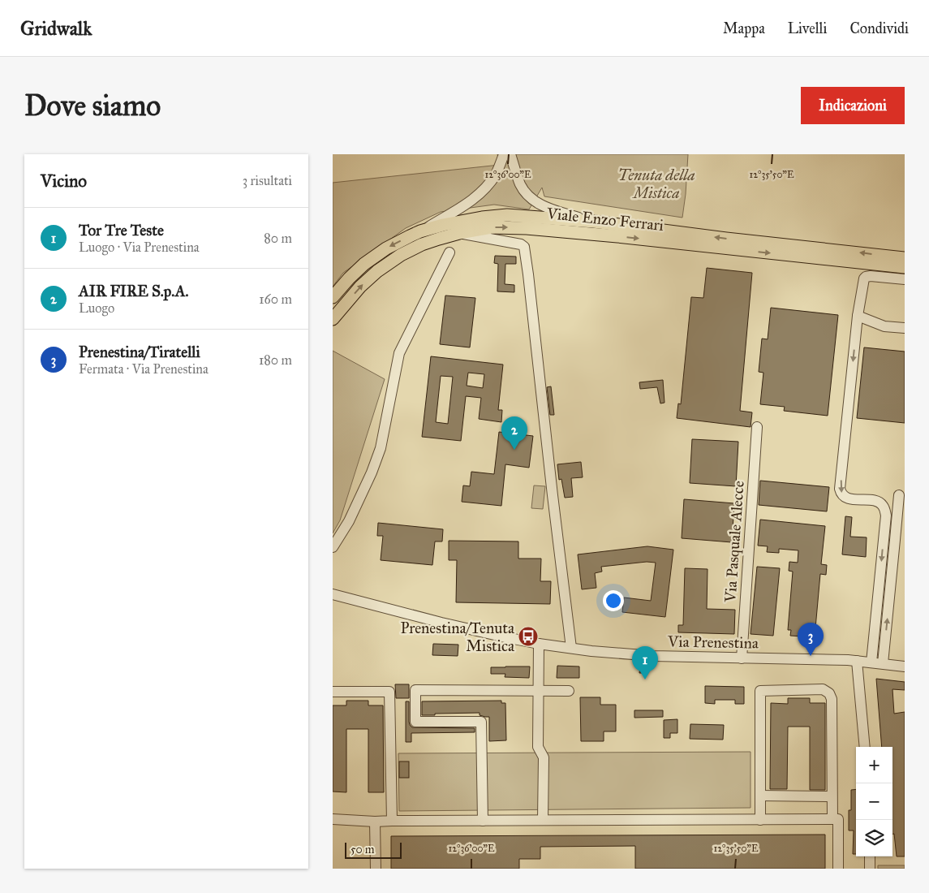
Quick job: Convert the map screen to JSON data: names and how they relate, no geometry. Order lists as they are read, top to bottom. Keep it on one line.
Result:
{"streets":{"main road":["Viale Enzo Ferrari"],"street":["Via Pasquale Alecce","Via Prenestina"]},"crossings":[["Via Pasquale Alecce","Via Prenestina"]],"parks":["Tenuta della Mistica"],"places":{"bus stop":["Prenestina/Tenuta Mistica"]},"scale_bar":"50 m","page":{"header":"Gridwalk","nav":["Mappa","Livelli","Condividi"],"buttons":"Indicazioni","title":"Dove siamo","heading":["Vicino","3 risultati"],"list":[{"mark":"1","name":"Tor Tre Teste","note":"Luogo · Via Prenestina","value":"80 m"},{"mark":"2","name":"AIR FIRE S.p.A.","note":"Luogo","value":"160 m"},{"mark":"3","name":"Prenestina/Tiratelli","note":"Fermata · Via Prenestina","value":"180 m"}],"pins":["2","3","1"],"map_buttons":["+","−"],"scale":"50 m"},"coordinates":["12°36'00\"E","12°35'50\"E"]}
